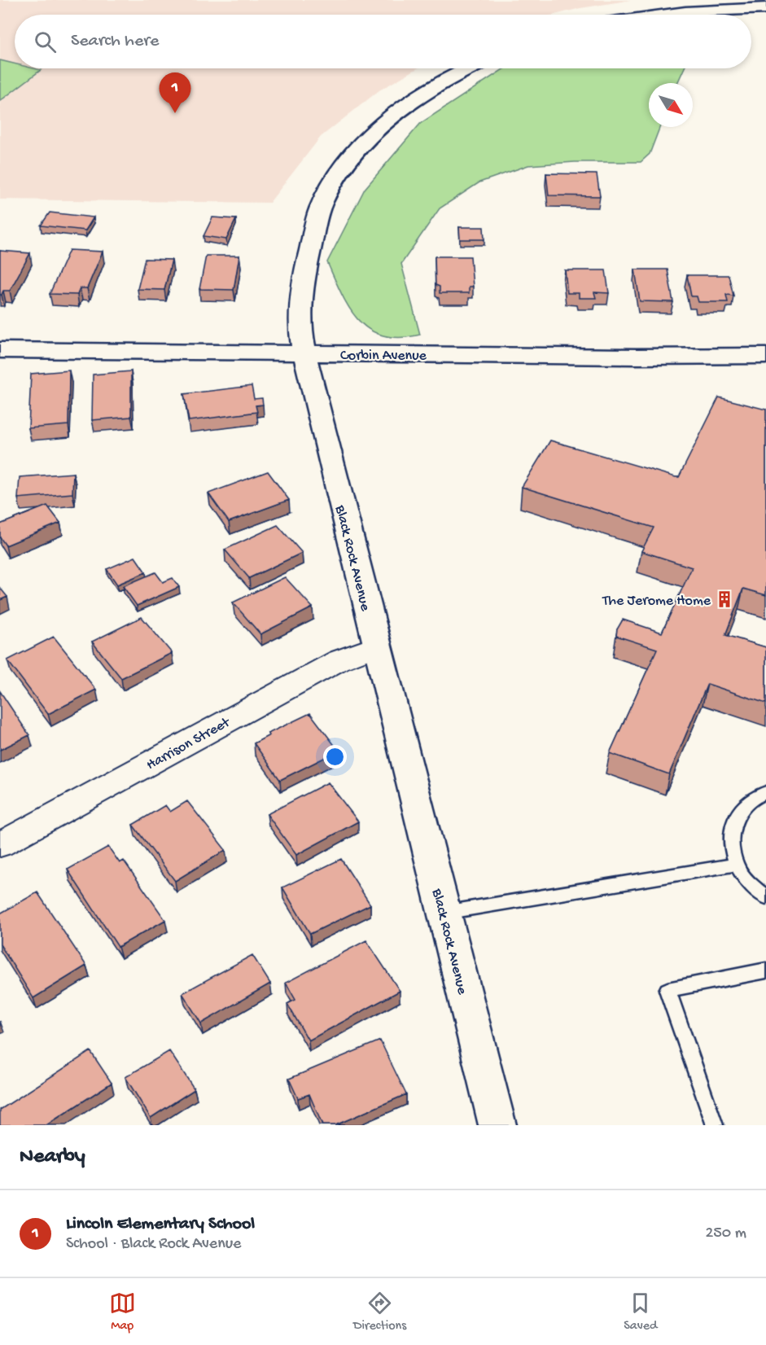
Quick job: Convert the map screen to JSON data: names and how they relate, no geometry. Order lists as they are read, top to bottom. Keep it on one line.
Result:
{"streets":{"street":["Corbin Avenue","Black Rock Avenue","Harrison Street"]},"crossings":[["Corbin Avenue","Black Rock Avenue"],["Black Rock Avenue","Harrison Street"]],"places":{"building":["The Jerome Home"]},"north":"bottom right","page":{"search":"Search here","pins":"1","heading":"Nearby","list":[{"mark":"1","name":"Lincoln Elementary School","note":"School · Black Rock Avenue","value":"250 m"}],"nav":["Map","Directions","Saved"]}}
